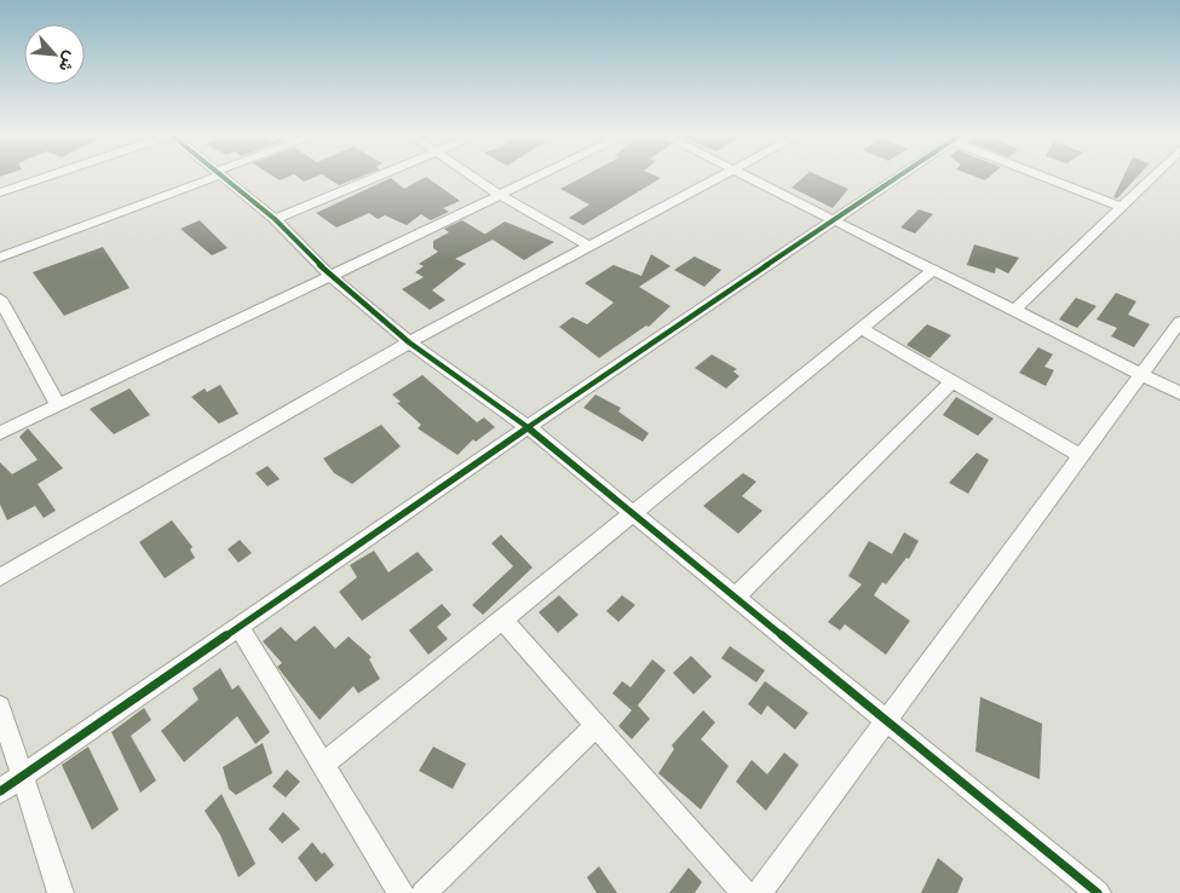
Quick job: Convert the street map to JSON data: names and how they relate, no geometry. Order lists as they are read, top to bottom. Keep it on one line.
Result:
{"north":"bottom right"}
